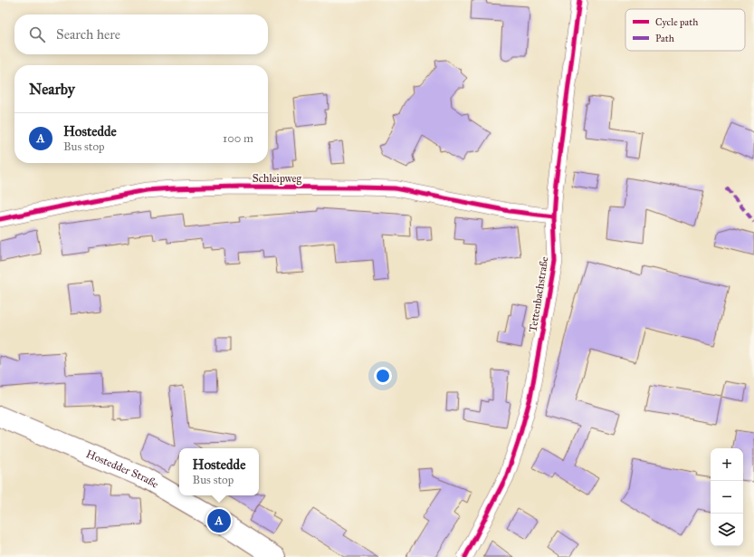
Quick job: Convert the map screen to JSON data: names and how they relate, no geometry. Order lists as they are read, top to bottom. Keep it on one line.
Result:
{"streets":{"main road":["Hostedder Straße"],"street":["Schleipweg","Tettenbachstraße"]},"crossings":[["Schleipweg","Tettenbachstraße"]],"legend":["Cycle path","Path"],"page":{"search":"Search here","heading":"Nearby","list":[{"mark":"A","name":"Hostedde","note":"Bus stop","value":"100 m"}],"map_buttons":["+","−"],"popup":["Hostedde","Bus stop"],"pins":"A"}}
